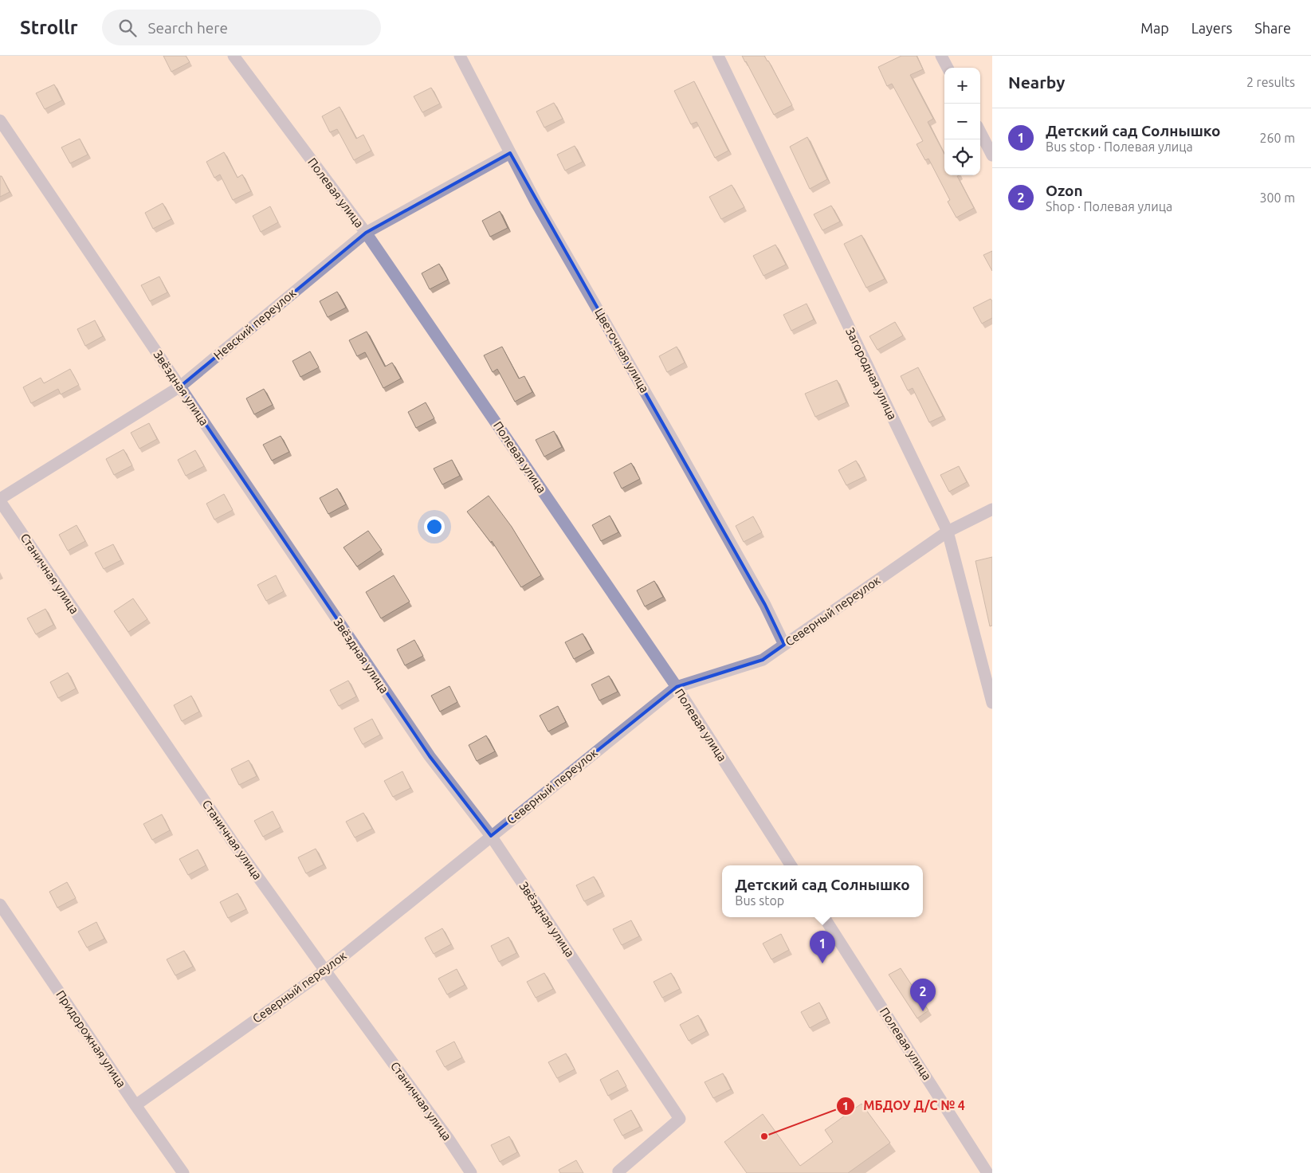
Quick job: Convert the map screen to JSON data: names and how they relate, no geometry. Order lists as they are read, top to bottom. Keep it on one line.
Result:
{"streets":{"street":["Полевая улица","Невский переулок","Цветочная улица","Загородная улица","Звёздная улица","Станичная улица","Северный переулок","Придорожная улица"]},"crossings":[["Полевая улица","Невский переулок"],["Полевая улица","Северный переулок"],["Невский переулок","Цветочная улица"],["Невский переулок","Звёздная улица"],["Невский переулок","Станичная улица"],["Цветочная улица","Северный переулок"],["Загородная улица","Северный переулок"],["Звёздная улица","Северный переулок"],["Станичная улица","Северный переулок"],["Северный переулок","Придорожная улица"]],"places":["МБДОУ Д/С № 4"],"page":{"header":"Strollr","search":"Search here","nav":["Map","Layers","Share"],"heading":["Nearby","2 results"],"map_buttons":["+","−"],"list":[{"mark":"1","name":"Детский сад Солнышко","note":"Bus stop · Полевая улица","value":"260 m"},{"mark":"2","name":"Ozon","note":"Shop · Полевая улица","value":"300 m"}],"popup":["Детский сад Солнышко","Bus stop"],"pins":["1","2"]}}
